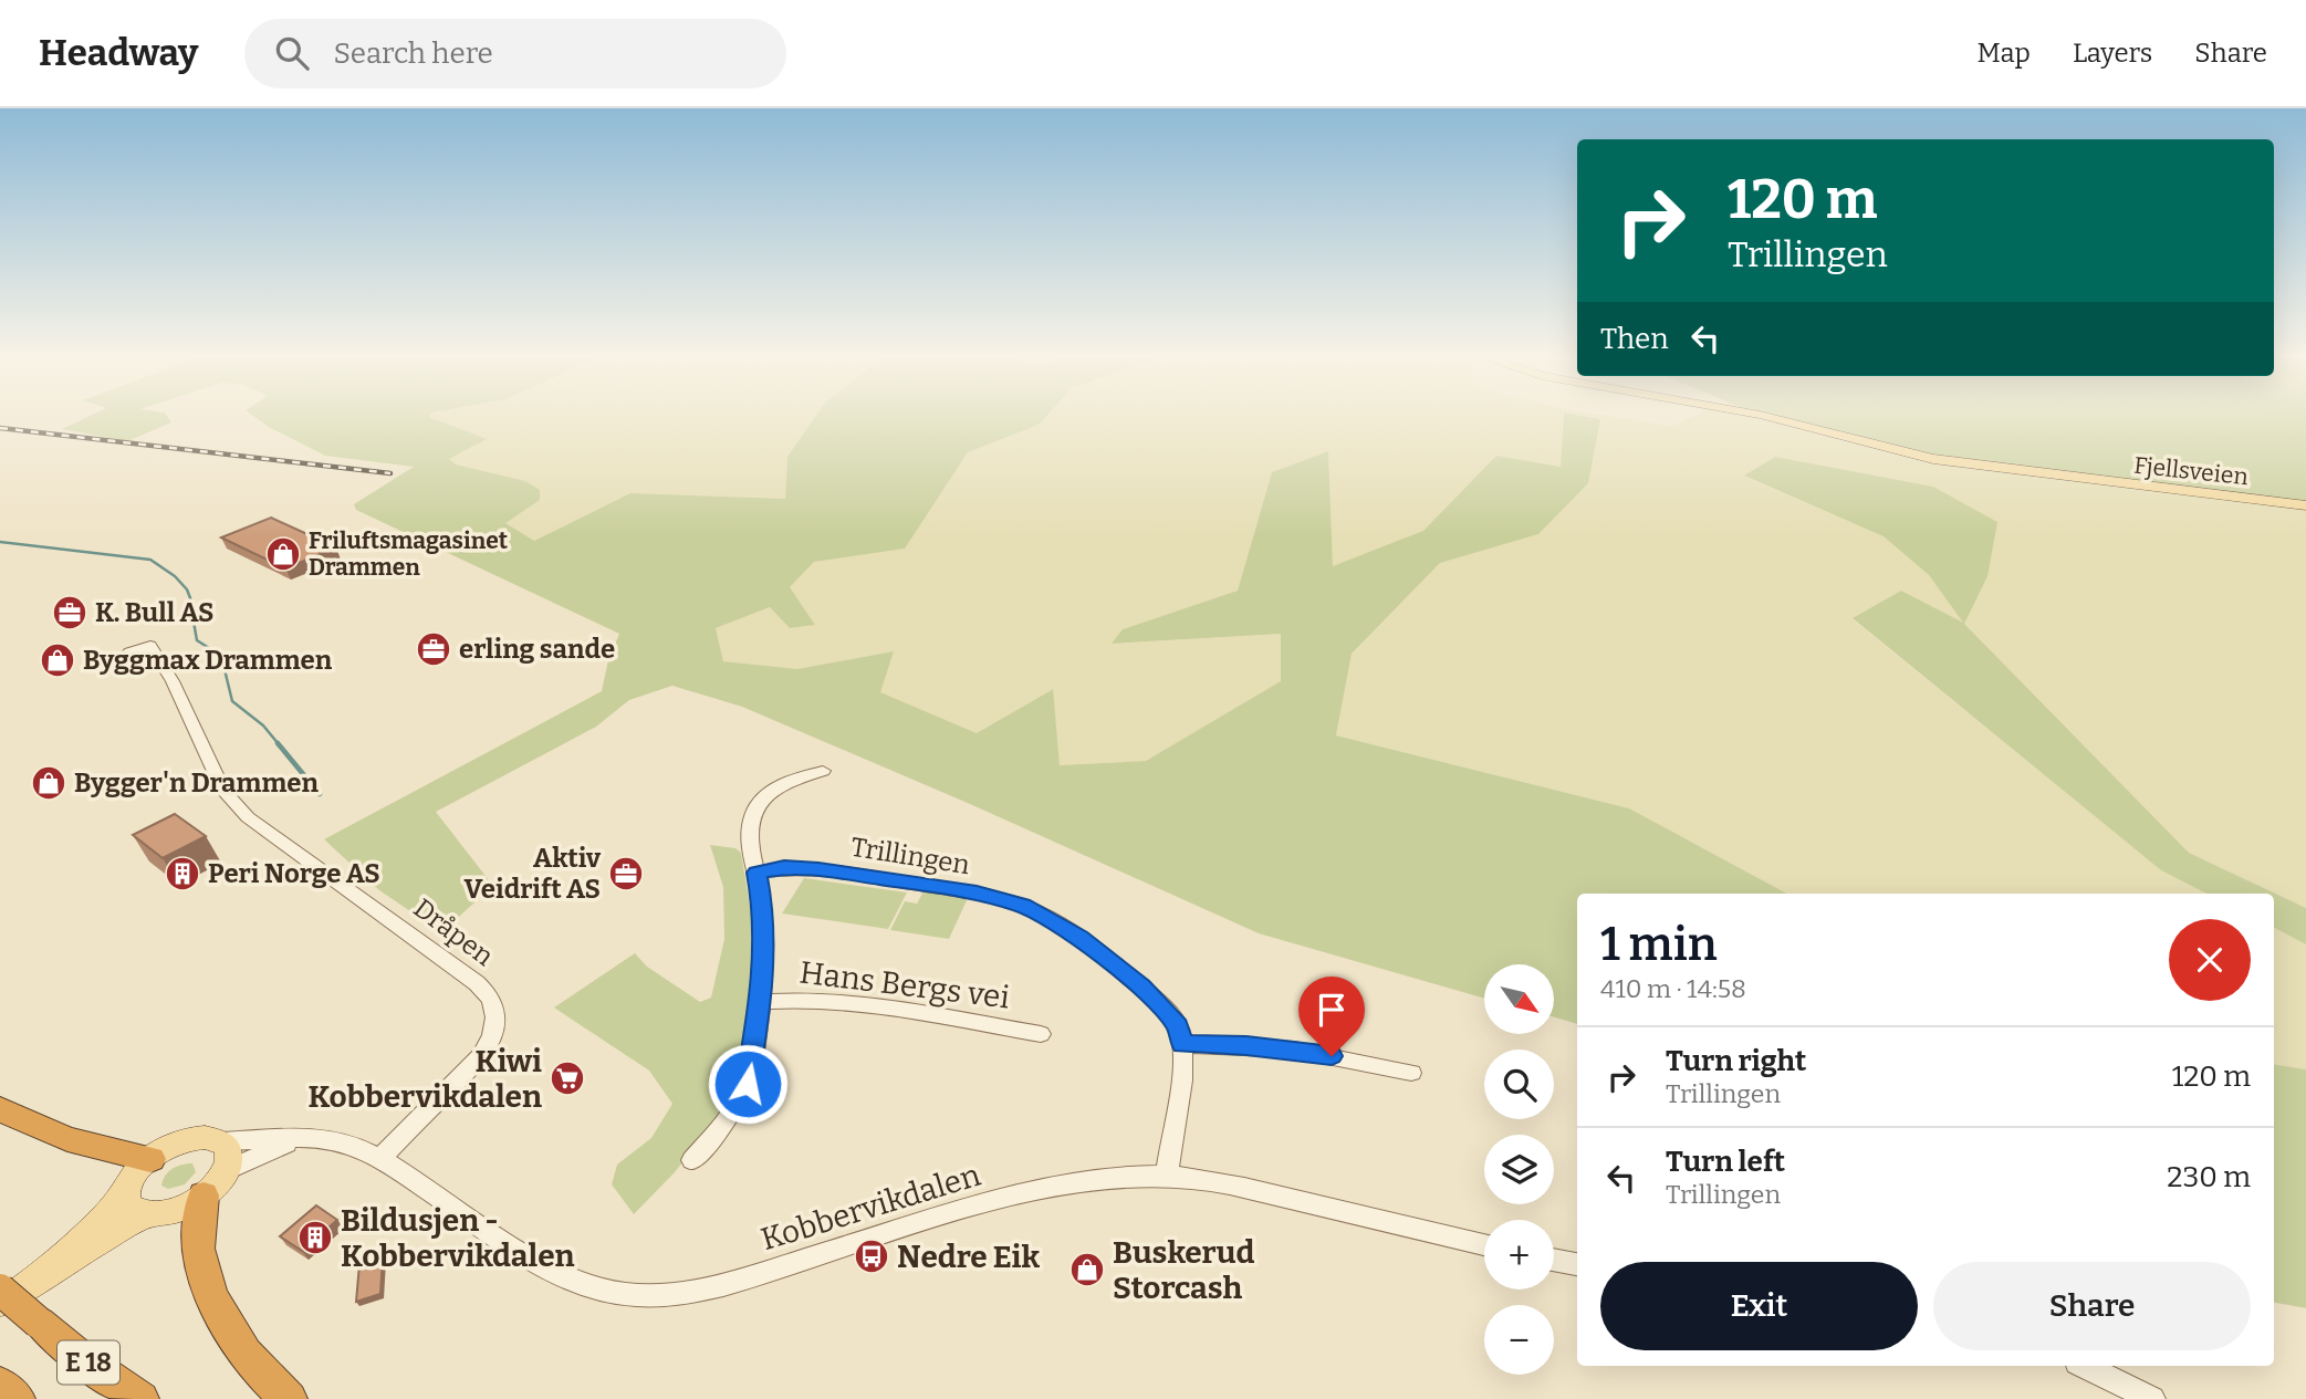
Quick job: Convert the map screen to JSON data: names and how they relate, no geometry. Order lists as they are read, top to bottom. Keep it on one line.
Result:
{"streets":{"highway":["E 18"],"main road":["Fjellsveien"],"street":["Trillingen","Dråpen","Hans Bergs vei","Kobbervikdalen"]},"crossings":[["Trillingen","Hans Bergs vei"],["Dråpen","Kobbervikdalen"]],"places":{"shop":["Friluftsmagasinet Drammen","Byggmax Drammen","Bygger'n Drammen","Buskerud Storcash"],"office":["K. Bull AS","erling sande","Aktiv Veidrift AS"],"building":["Peri Norge AS","Bildusjen - Kobbervikdalen"],"supermarket":["Kiwi Kobbervikdalen"],"bus stop":["Nedre Eik"]},"north":"bottom right","page":{"header":"Headway","search":"Search here","nav":["Map","Layers","Share"],"turn":["120 m","Trillingen"],"then":"Then","heading":["1 min","410 m · 14:58"],"map_buttons":["+","−"],"list":[{"name":"Turn right","note":"Trillingen","value":"120 m"},{"name":"Turn left","note":"Trillingen","value":"230 m"}],"buttons":["Exit","Share"]}}
